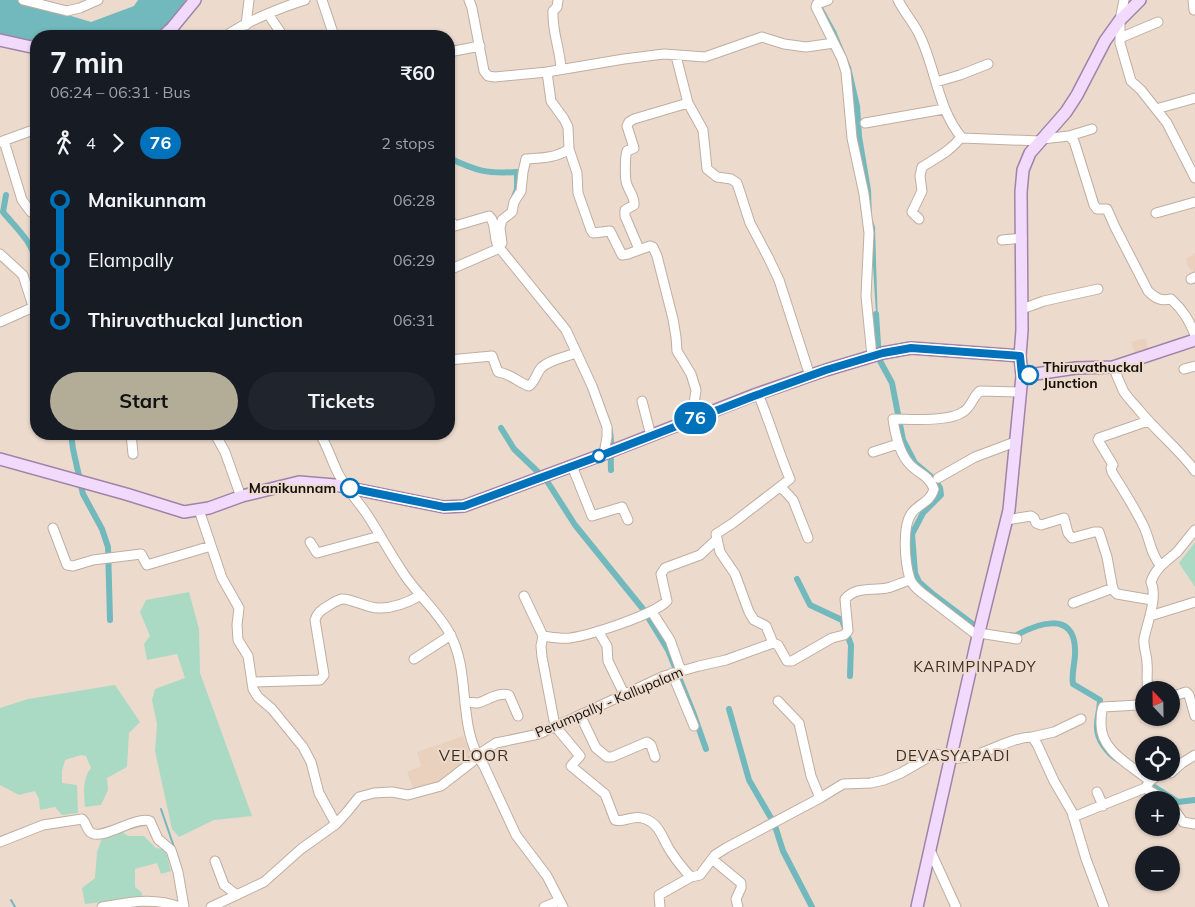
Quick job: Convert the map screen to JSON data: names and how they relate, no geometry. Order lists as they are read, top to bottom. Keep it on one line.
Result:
{"streets":{"street":["Perumpally - Kallupalam"]},"districts":["KARIMPINPADY","VELOOR","DEVASYAPADI"],"places":["Thiruvathuckal Junction","Manikunnam"],"lines":["bus line 76"],"north":"top","page":{"on_map":"76","heading":["7 min","06:24 – 06:31 · Bus","₹60"],"legs":["4","76","2 stops"],"list":[{"name":"Manikunnam","value":"06:28"},{"name":"Elampally","value":"06:29"},{"name":"Thiruvathuckal Junction","value":"06:31"}],"buttons":["Start","Tickets"],"map_buttons":["+","−"]}}
